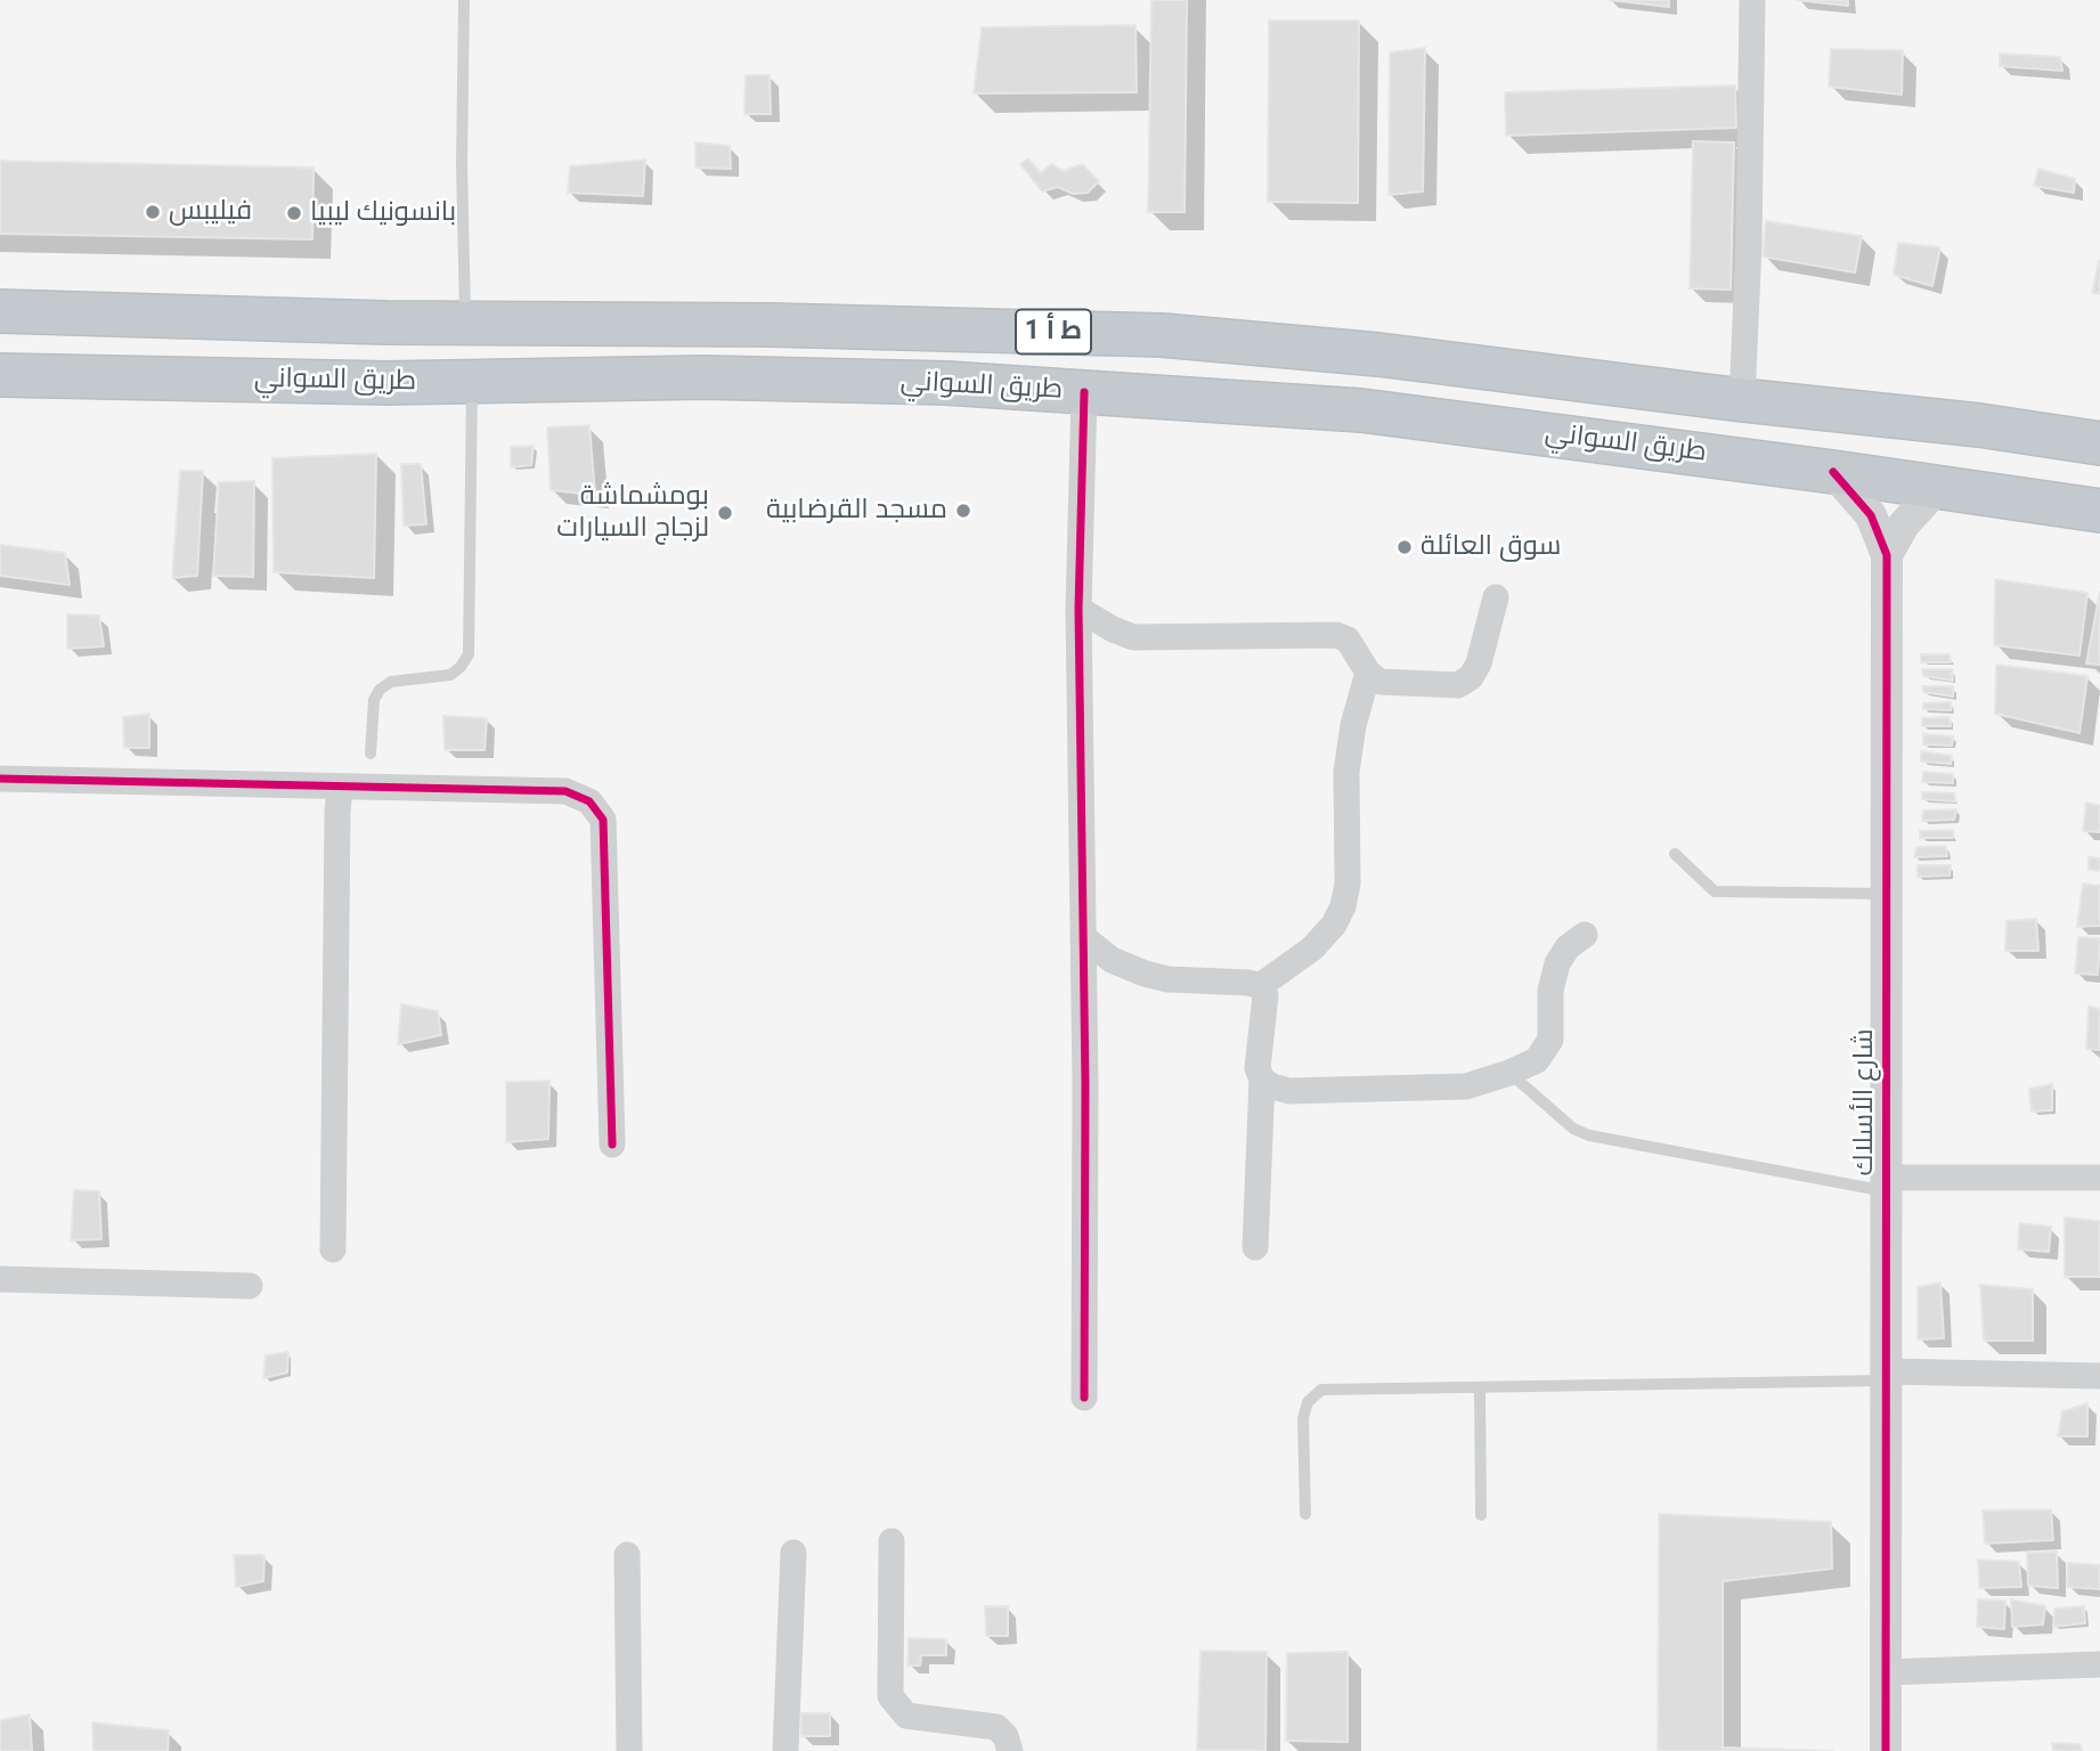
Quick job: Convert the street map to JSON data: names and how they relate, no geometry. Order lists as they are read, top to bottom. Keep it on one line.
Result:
{"streets":{"highway":["ط أ 1","طريق السواني"],"street":["شارع الأسلاك"]},"crossings":[["طريق السواني","شارع الأسلاك"]],"places":["فيليبس","بانسونيك ليبيا","مسجد القرضابية","بومشماشة لزجاج السيارات","سوق العائلة"]}
